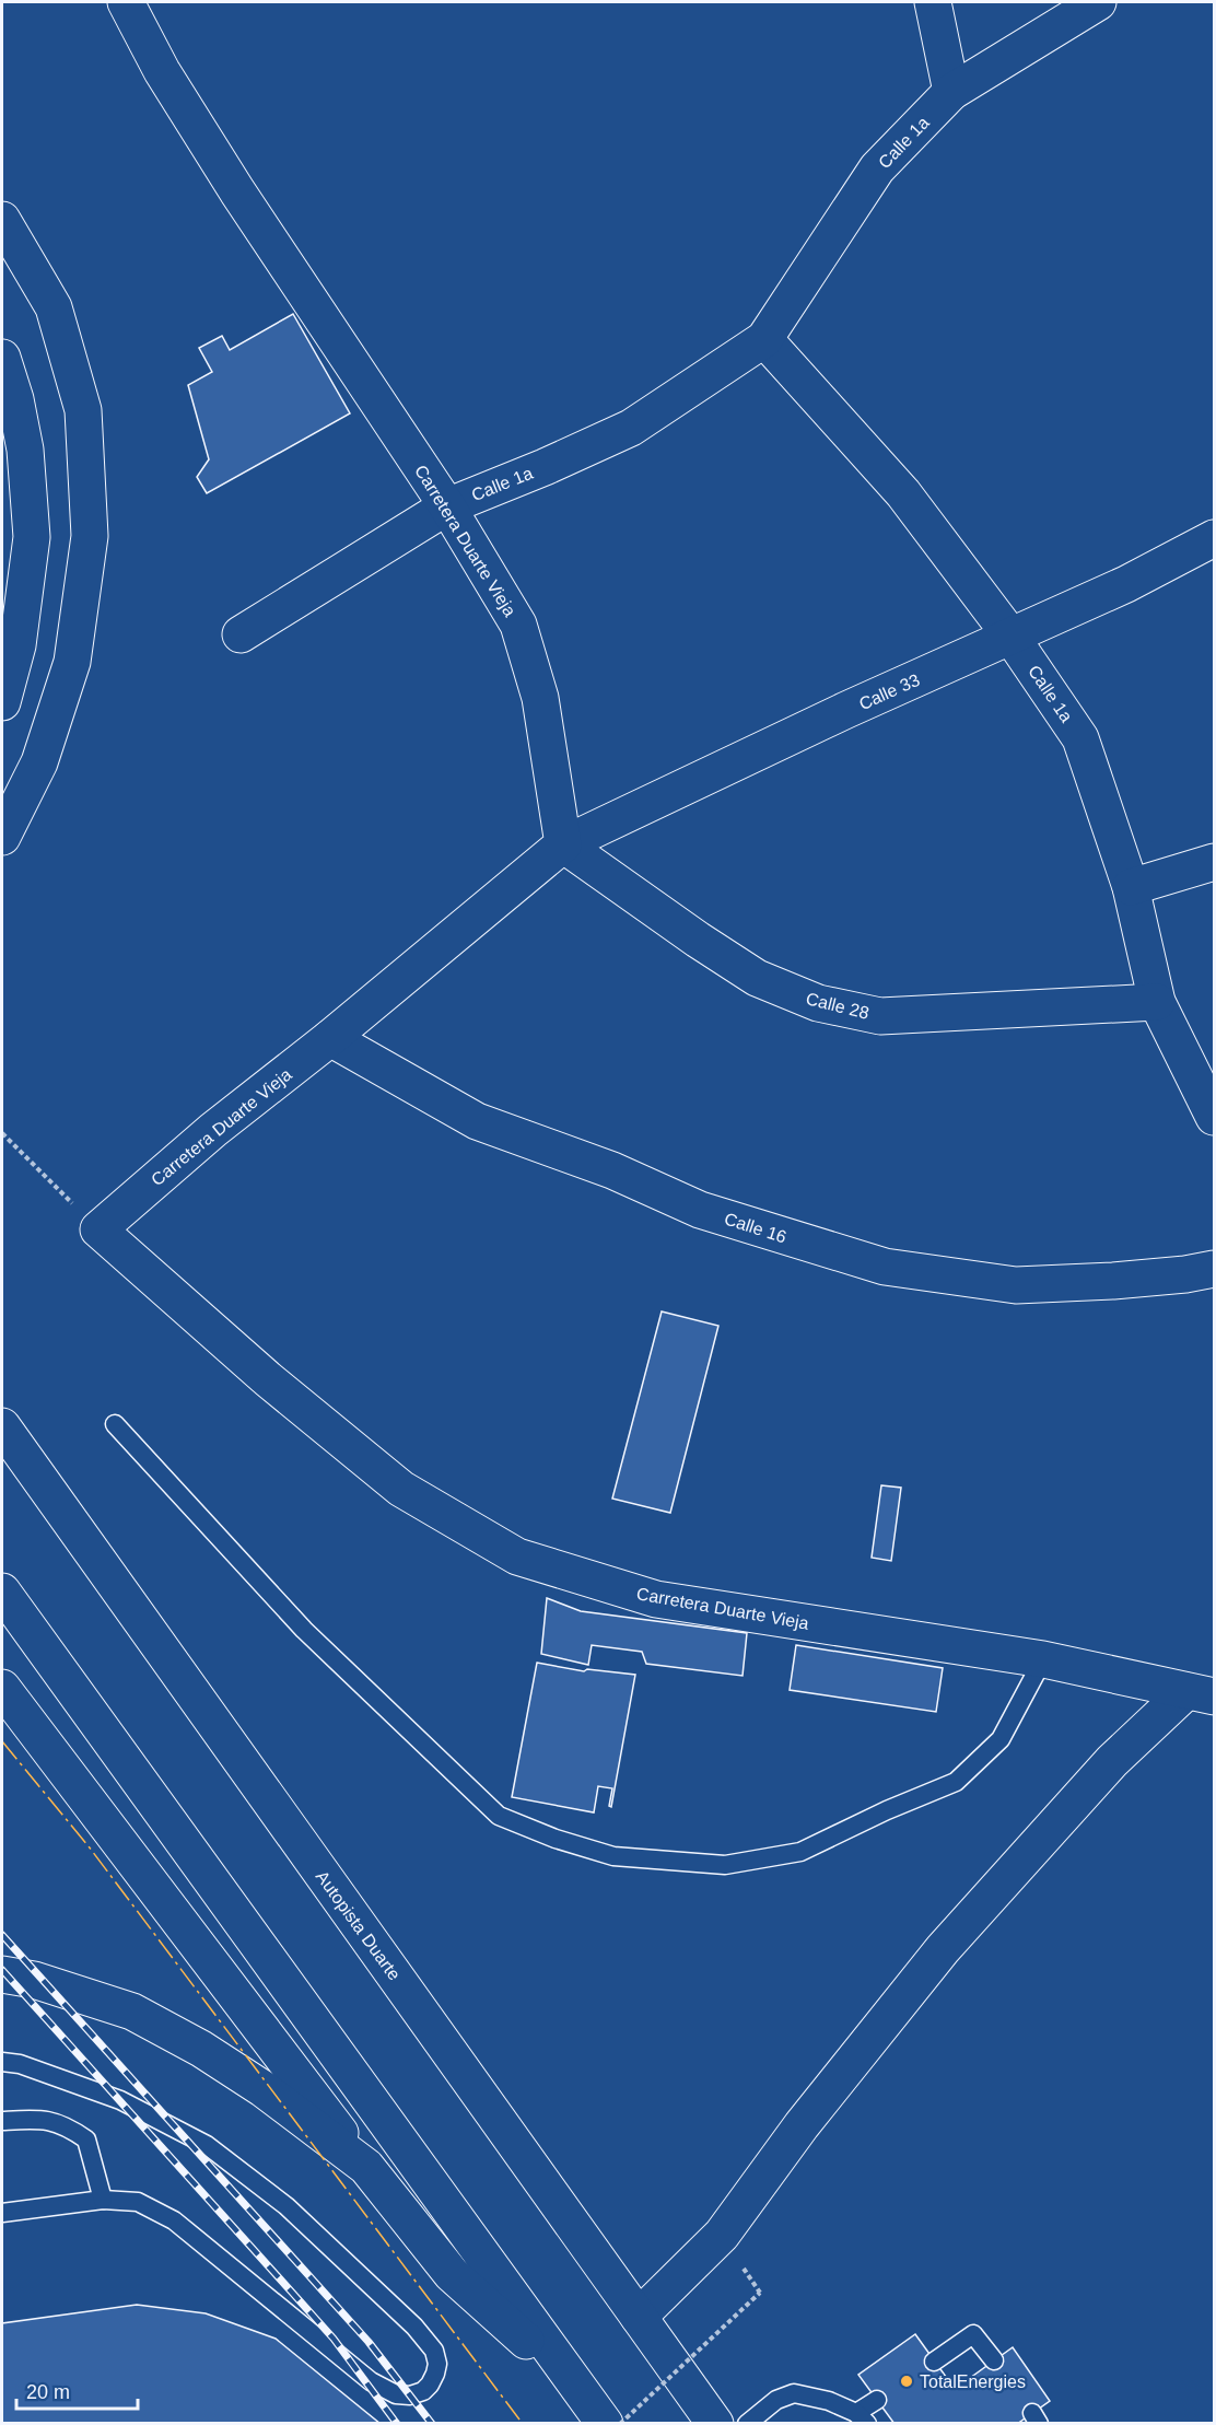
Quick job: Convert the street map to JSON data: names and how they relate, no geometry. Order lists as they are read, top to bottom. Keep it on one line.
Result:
{"streets":{"main road":["Calle 1a","Carretera Duarte Vieja","Calle 33","Calle 28","Calle 16","Autopista Duarte"]},"crossings":[["Calle 1a","Carretera Duarte Vieja"],["Calle 1a","Calle 33"],["Calle 1a","Calle 28"],["Carretera Duarte Vieja","Calle 33"],["Carretera Duarte Vieja","Calle 28"],["Carretera Duarte Vieja","Calle 16"],["Calle 33","Calle 28"]],"places":["TotalEnergies"],"scale_bar":"20 m"}
